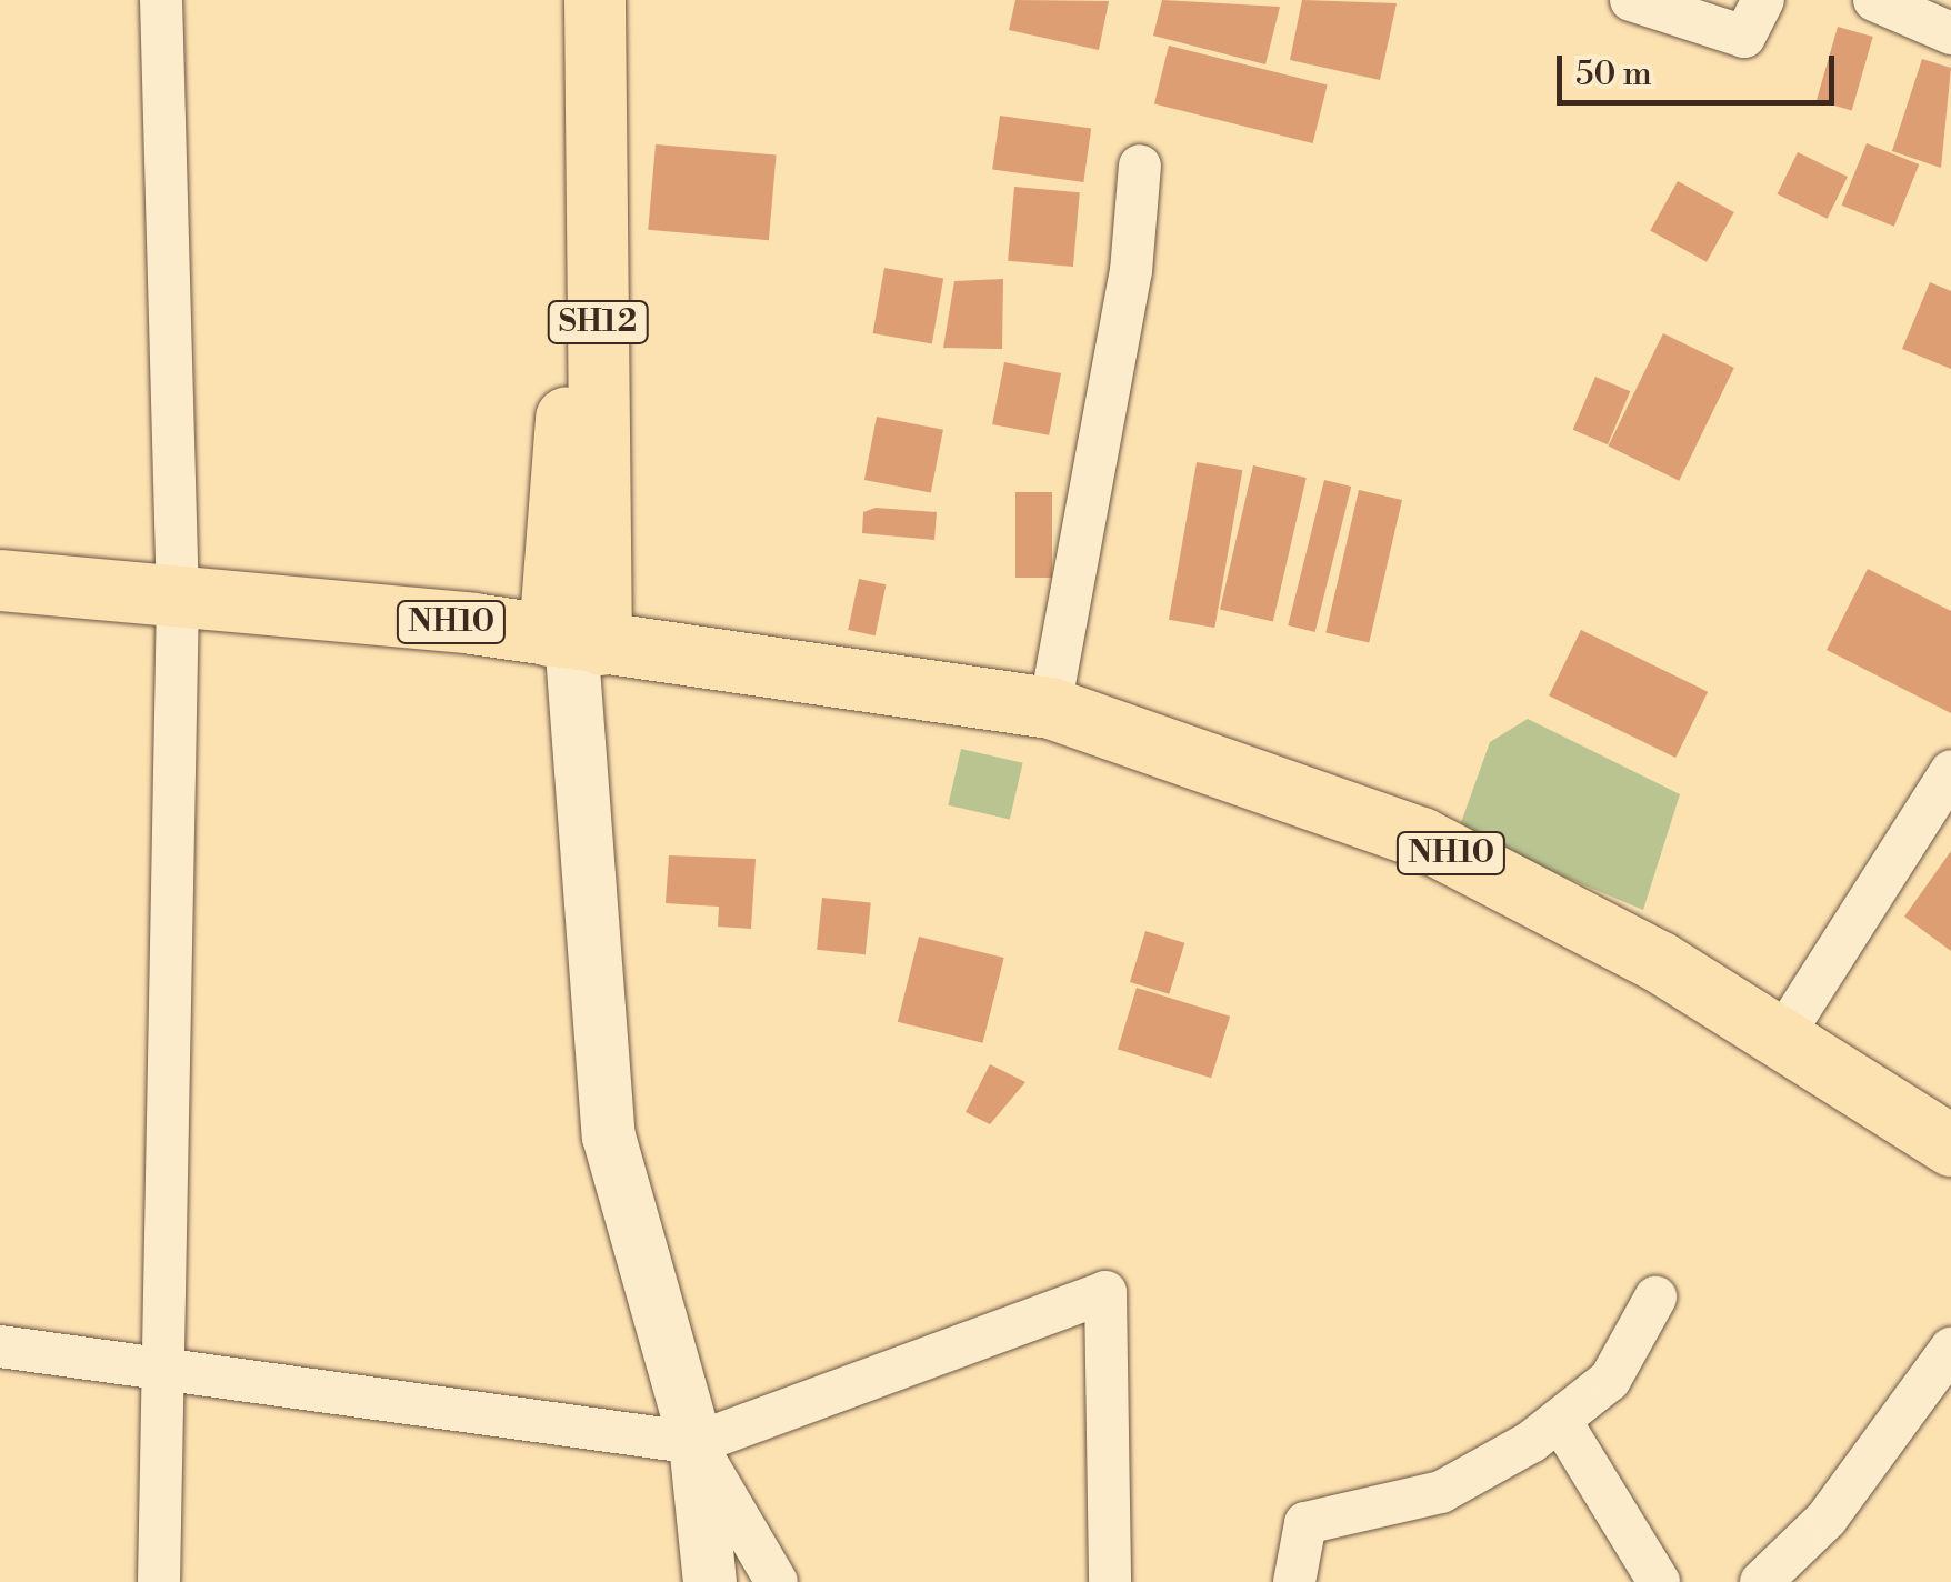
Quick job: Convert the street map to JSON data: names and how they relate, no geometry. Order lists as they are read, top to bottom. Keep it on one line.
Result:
{"streets":{"main road":["SH12","NH10"]},"crossings":[["SH12","NH10"]],"scale_bar":"50 m"}
